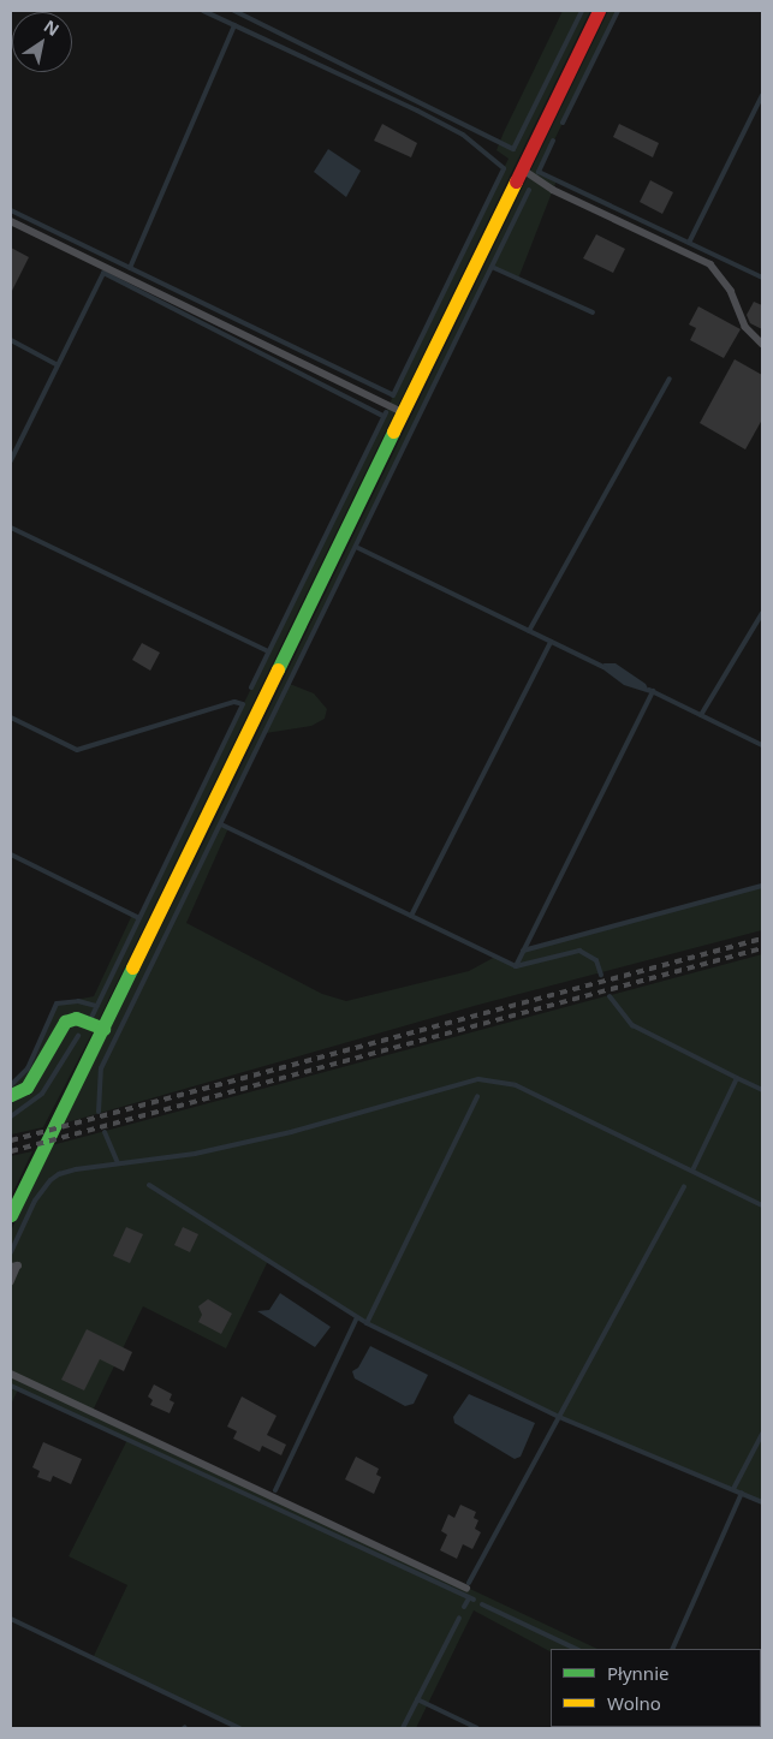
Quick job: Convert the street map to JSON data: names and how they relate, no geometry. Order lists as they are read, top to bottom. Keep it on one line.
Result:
{"legend":["Płynnie","Wolno"],"north":"top right"}
